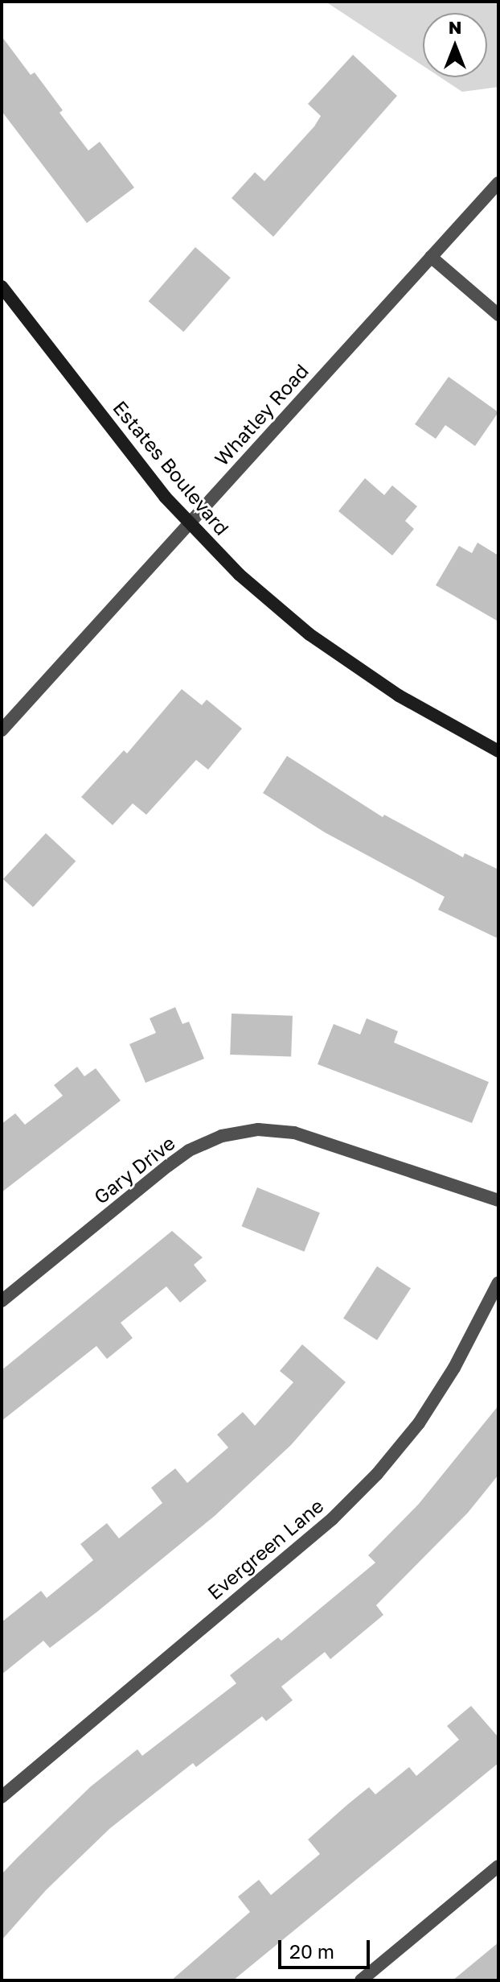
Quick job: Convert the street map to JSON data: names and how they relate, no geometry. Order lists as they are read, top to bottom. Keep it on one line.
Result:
{"streets":{"street":["Whatley Road","Estates Boulevard","Gary Drive","Evergreen Lane"]},"crossings":[["Whatley Road","Estates Boulevard"]],"scale_bar":"20 m","north":"top"}
